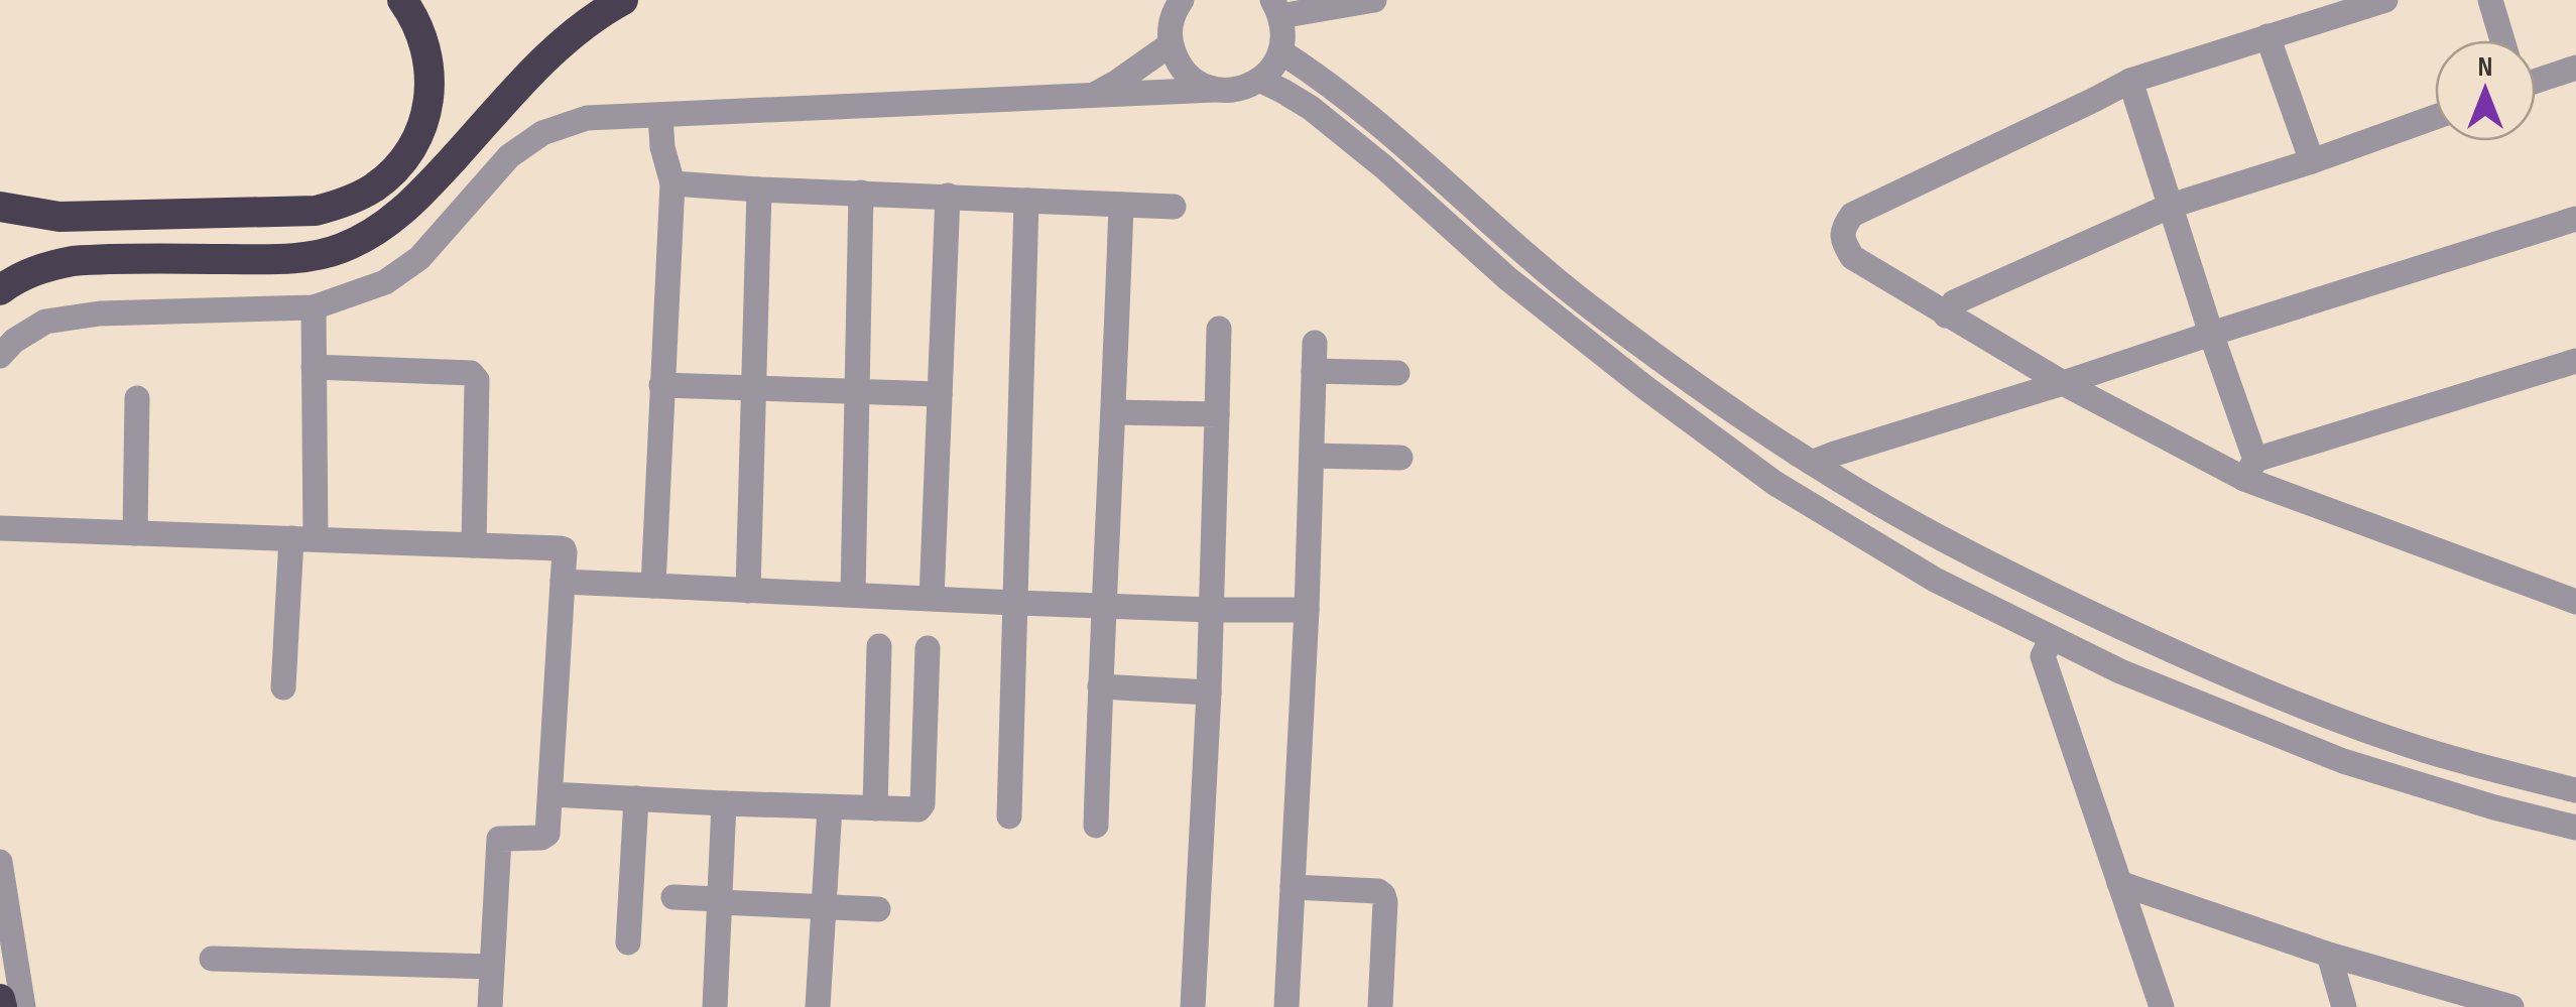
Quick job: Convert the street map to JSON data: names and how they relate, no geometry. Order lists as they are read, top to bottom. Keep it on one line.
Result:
{"north":"top"}
